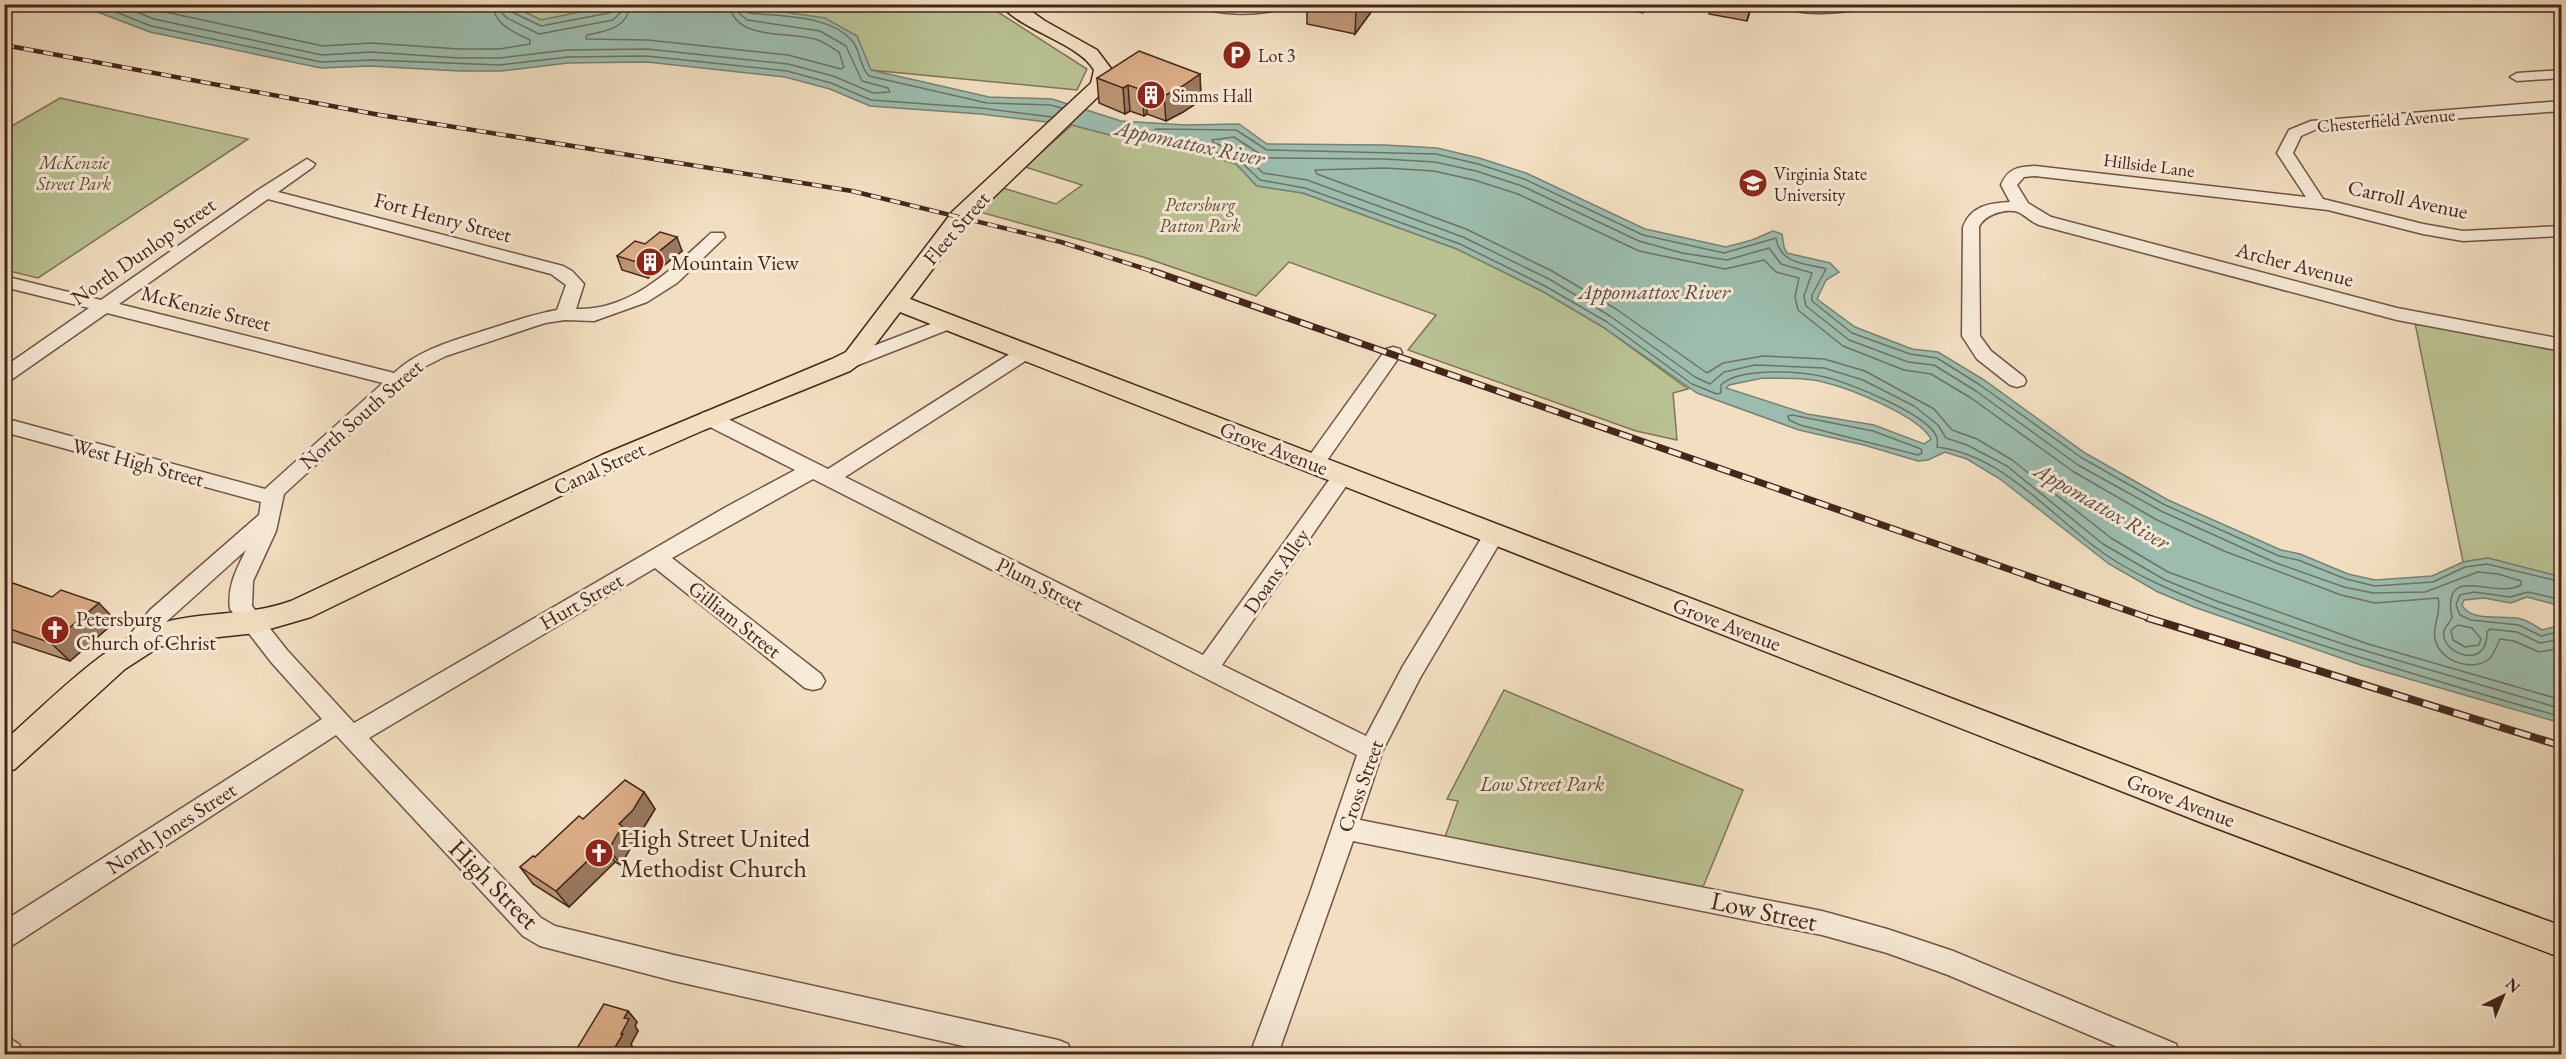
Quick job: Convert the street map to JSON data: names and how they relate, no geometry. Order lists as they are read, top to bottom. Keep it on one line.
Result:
{"streets":{"main road":["Fleet Street","North South Street","Grove Avenue","Canal Street"],"street":["Chesterfield Avenue","Hillside Lane","Carroll Avenue","Fort Henry Street","North Dunlop Street","Archer Avenue","McKenzie Street","West High Street","Doans Alley","Plum Street","Hurt Street","Gilliam Street","Cross Street","North Jones Street","High Street","Low Street"]},"crossings":[["Chesterfield Avenue","Hillside Lane"],["Chesterfield Avenue","Carroll Avenue"],["Hillside Lane","Carroll Avenue"],["Hillside Lane","Archer Avenue"],["Fort Henry Street","North Dunlop Street"],["Fort Henry Street","North South Street"],["Fleet Street","Grove Avenue"],["Fleet Street","Canal Street"],["North Dunlop Street","McKenzie Street"],["McKenzie Street","North South Street"],["North South Street","West High Street"],["North South Street","Canal Street"],["North South Street","High Street"],["Grove Avenue","Canal Street"],["Grove Avenue","Doans Alley"],["Grove Avenue","Hurt Street"],["Grove Avenue","Cross Street"],["West High Street","High Street"],["Canal Street","Plum Street"],["Canal Street","High Street"],["Doans Alley","Plum Street"],["Plum Street","Hurt Street"],["Plum Street","Cross Street"],["Hurt Street","Gilliam Street"],["Hurt Street","North Jones Street"],["Hurt Street","High Street"],["Cross Street","Low Street"],["North Jones Street","High Street"]],"water":["Appomattox River"],"parks":["McKenzie Street Park","Petersburg Patton Park","Low Street Park"],"places":{"parking":["Lot 3"],"building":["Simms Hall","Mountain View"],"school or university":["Virginia State University"],"church":["Petersburg Church of Christ","High Street United Methodist Church"]},"north":"top right"}
